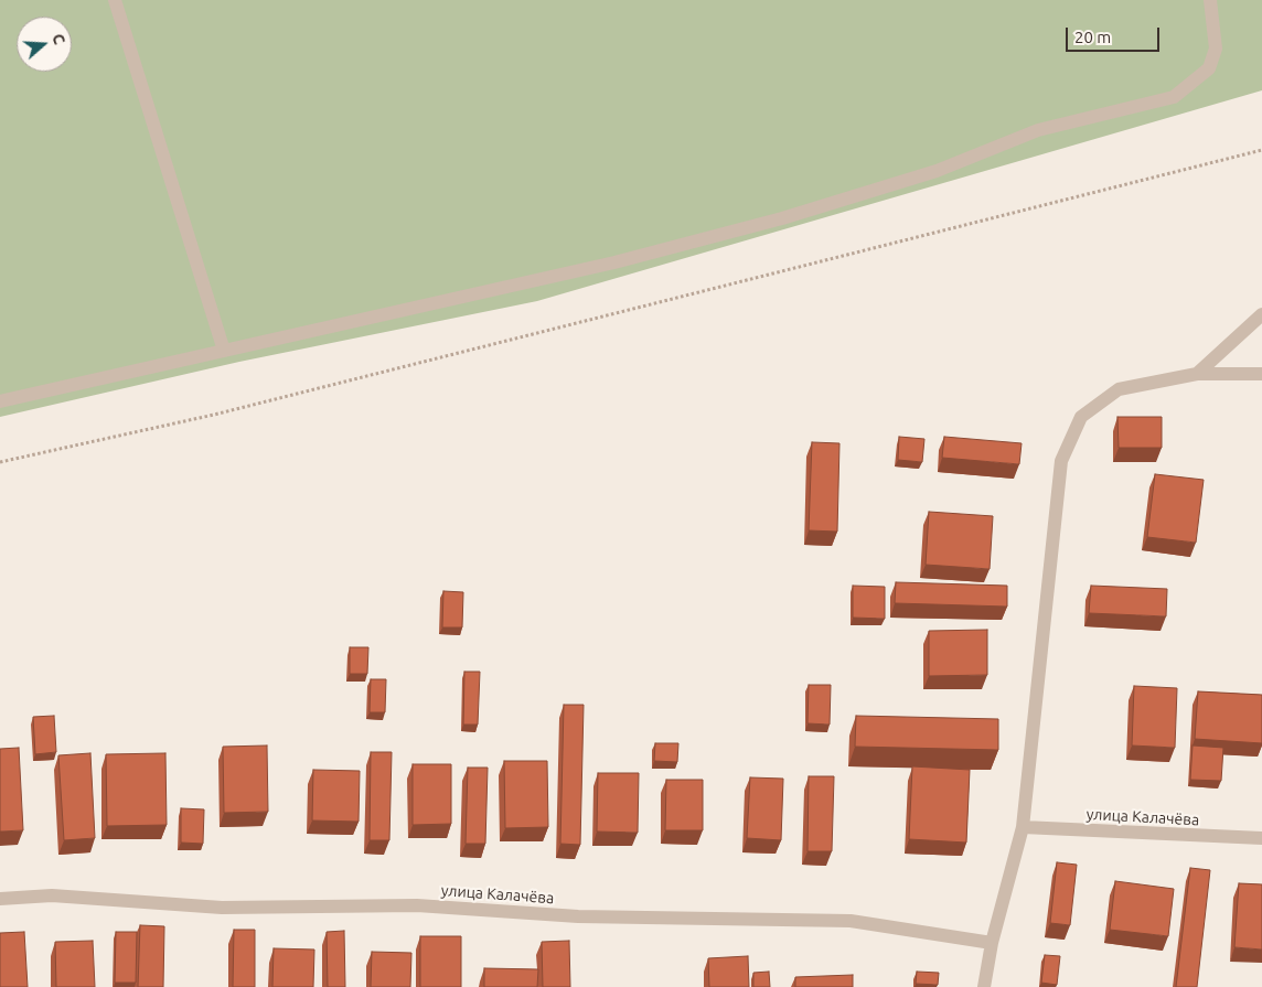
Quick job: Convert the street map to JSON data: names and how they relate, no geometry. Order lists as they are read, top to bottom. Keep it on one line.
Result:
{"streets":{"street":["улица Калачёва"]},"scale_bar":"20 m","north":"right"}
